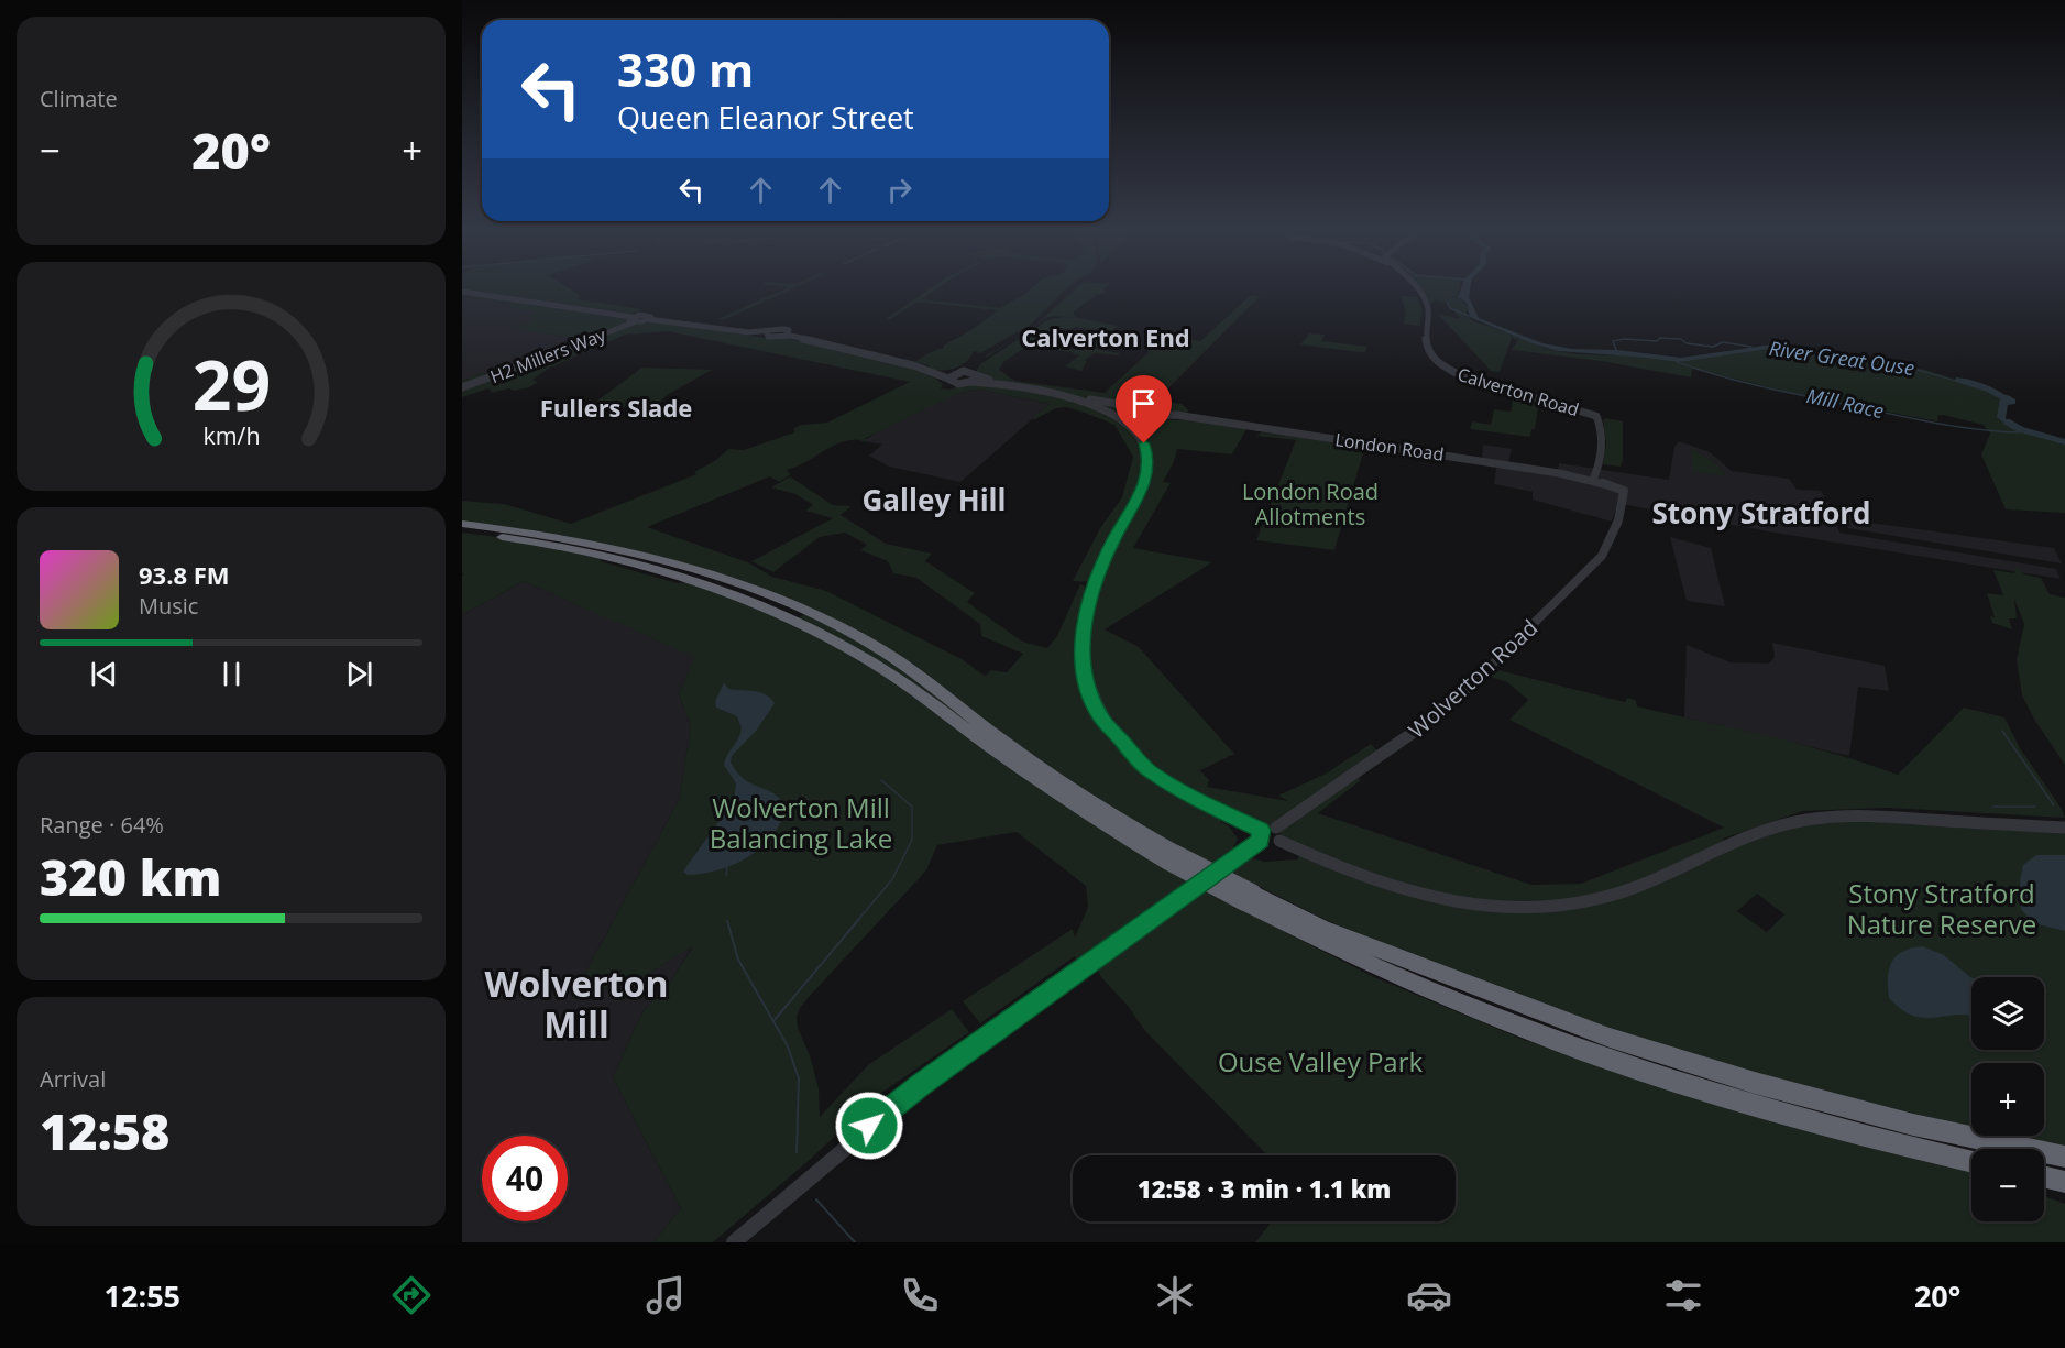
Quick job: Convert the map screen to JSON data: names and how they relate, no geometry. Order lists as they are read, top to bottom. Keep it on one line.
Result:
{"streets":{"street":["H2 Millers Way","Calverton Road","London Road","Wolverton Road"]},"crossings":[["Calverton Road","London Road"],["London Road","Wolverton Road"]],"districts":["Calverton End","Fullers Slade","Galley Hill","Stony Stratford","Wolverton Mill"],"water":["River Great Ouse","Mill Race"],"parks":["London Road Allotments","Wolverton Mill Balancing Lake","Stony Stratford Nature Reserve","Ouse Valley Park"],"page":{"tile":["Climate",["Range · 64%","320 km"],["Arrival","12:58"]],"turn":["330 m","Queen Eleanor Street"],"heat":["−","20°","+"],"song":["93.8 FM","Music"],"map_buttons":["+","−"],"limit":"40","trip":"12:58 · 3 min · 1.1 km","tabs":["12:55","20°"],"gauge":["29","km/h"]}}
